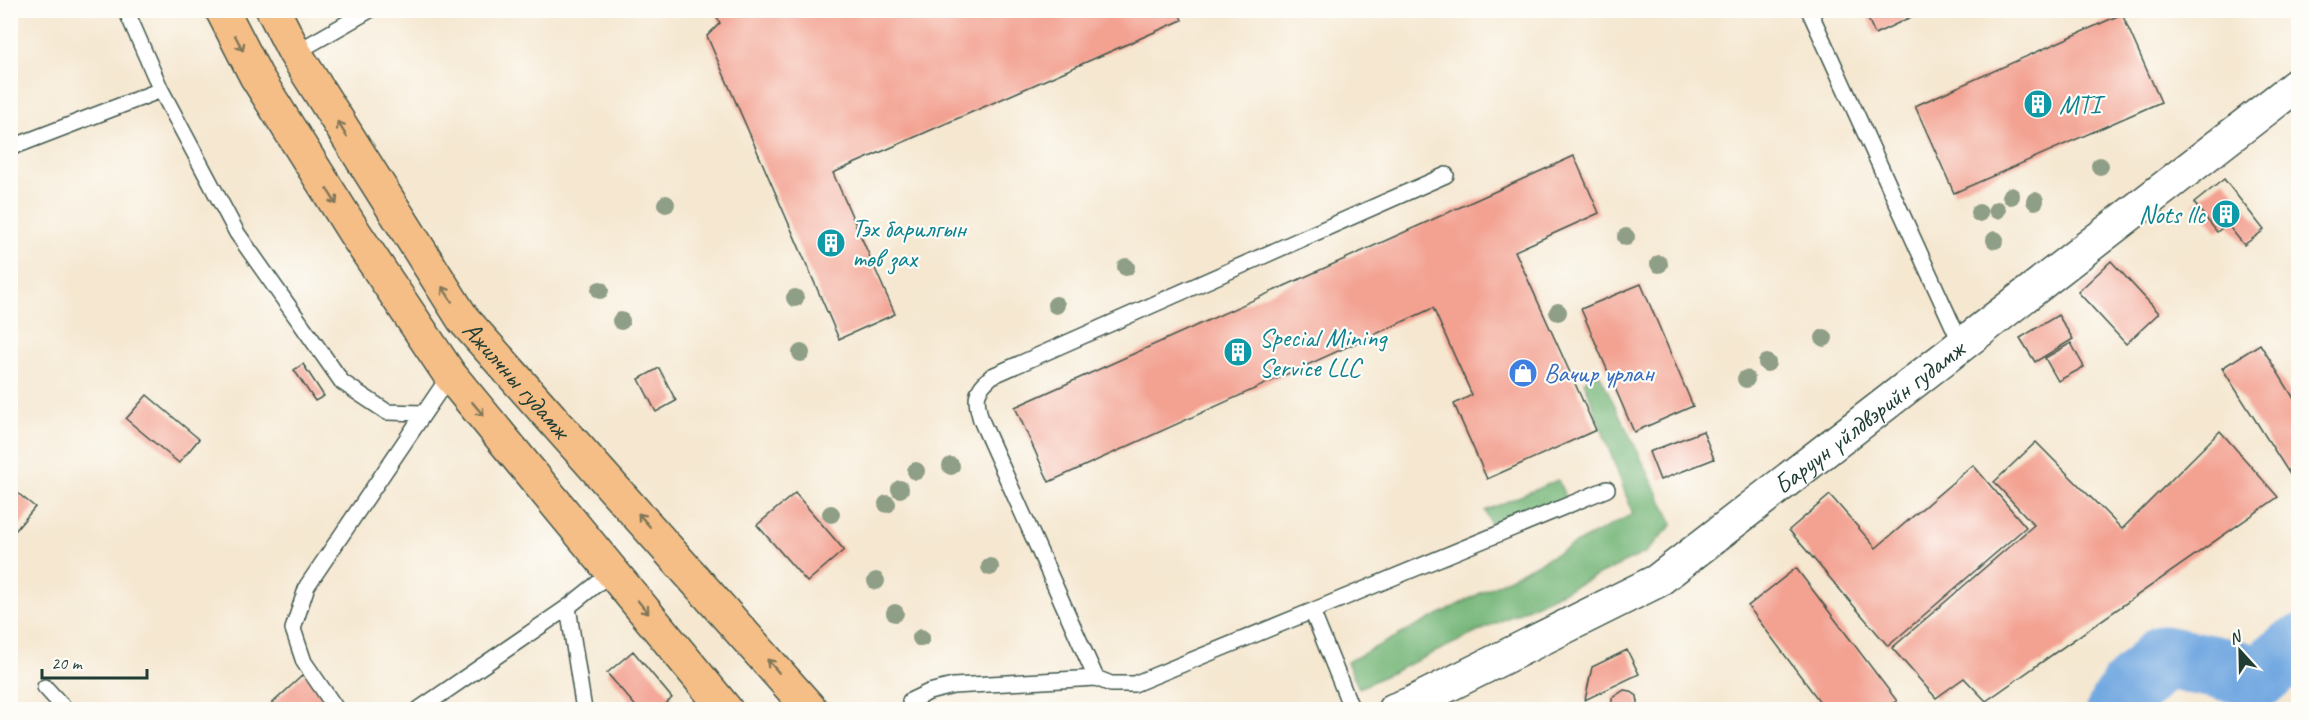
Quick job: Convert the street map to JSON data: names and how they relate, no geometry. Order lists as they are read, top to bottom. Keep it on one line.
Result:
{"streets":{"main road":["Ажилчны гудамж"],"street":["Баруун үйлдвэрийн гудамж"]},"places":{"building":["MTI","Nots llc","Тэх барилгын төв зах","Special Mining Service LLC"],"shop":["Вачир урлан"]},"scale_bar":"20 m","north":"top"}
